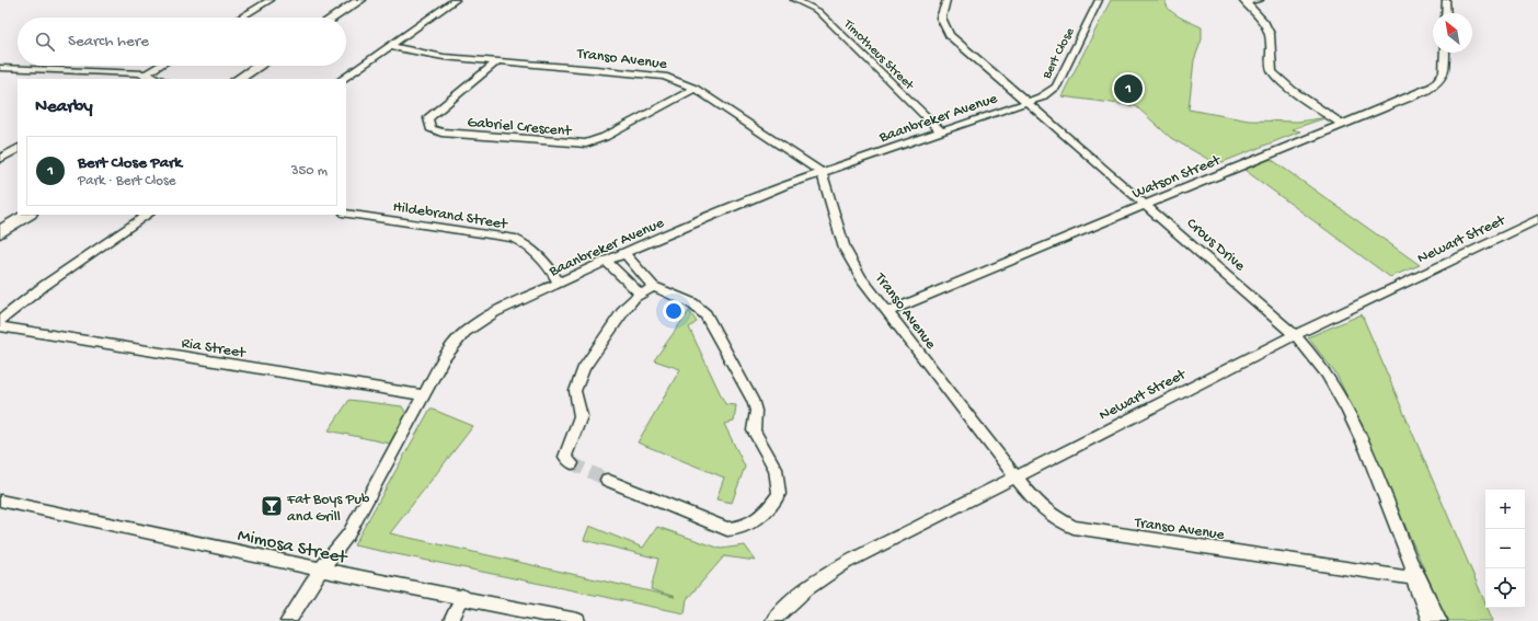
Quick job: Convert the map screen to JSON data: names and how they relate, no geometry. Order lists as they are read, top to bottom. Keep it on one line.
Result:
{"streets":{"street":["Bert Close","Timotheus Street","Transo Avenue","Baanbreker Avenue","Gabriel Crescent","Watson Street","Hildebrand Street","Newart Street","Crous Drive","Ria Street","Mimosa Street"]},"crossings":[["Bert Close","Baanbreker Avenue"],["Bert Close","Crous Drive"],["Timotheus Street","Baanbreker Avenue"],["Transo Avenue","Baanbreker Avenue"],["Transo Avenue","Gabriel Crescent"],["Transo Avenue","Watson Street"],["Transo Avenue","Newart Street"],["Transo Avenue","Crous Drive"],["Baanbreker Avenue","Hildebrand Street"],["Baanbreker Avenue","Crous Drive"],["Baanbreker Avenue","Ria Street"],["Baanbreker Avenue","Mimosa Street"],["Watson Street","Crous Drive"],["Newart Street","Crous Drive"]],"places":{"bar":["Fat Boys Pub and Grill"]},"north":"top left","page":{"search":"Search here","pins":"1","heading":"Nearby","list":[{"mark":"1","name":"Bert Close Park","note":"Park · Bert Close","value":"350 m"}],"map_buttons":["+","−"]}}
